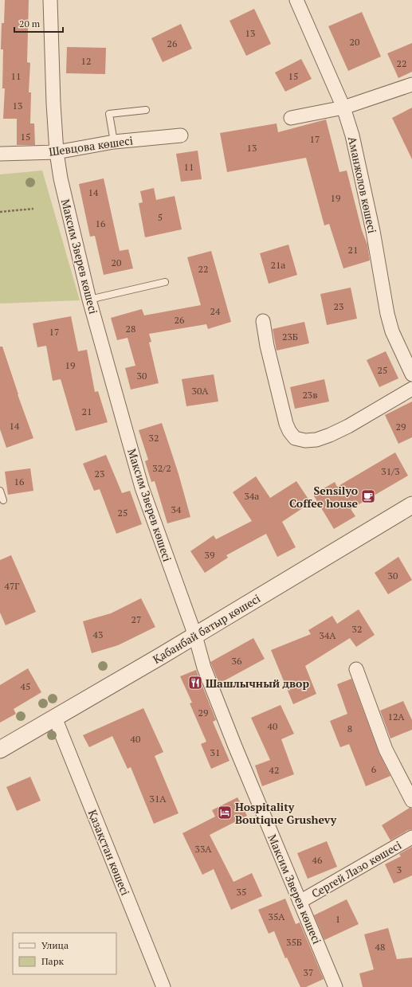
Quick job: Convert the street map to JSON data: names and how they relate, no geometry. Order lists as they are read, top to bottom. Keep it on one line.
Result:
{"streets":{"street":["Шевцова көшесі","Аманжолов көшесі","Максим Зверев көшесі","Қабанбай батыр көшесі","Қазақстан көшесі","Сергей Лазо көшесі"]},"crossings":[["Шевцова көшесі","Максим Зверев көшесі"],["Максим Зверев көшесі","Қабанбай батыр көшесі"],["Максим Зверев көшесі","Сергей Лазо көшесі"],["Қабанбай батыр көшесі","Қазақстан көшесі"]],"places":{"cafe":["Sensilyo Coffee house"],"restaurant":["Шашлычный двор"],"hotel":["Hospitality Boutique Grushevy"]},"house_numbers":["13","20","26","12","22","11","15","13","15","17","13","11","14","19","5","16","21","20","21а","22","23","24","26","28","17","23Б","19","25","30","30А","23в","21","14","29","32","32/2","31/3","23","16","34а","34","25","39","30","47Г","27","32","43","34А","36","45","29","12А","40","8","40","31","6","42","31А","33А","46","3","35","35А","1","35Б","48","37"],"legend":["Улица","Парк"],"scale_bar":"20 m"}
